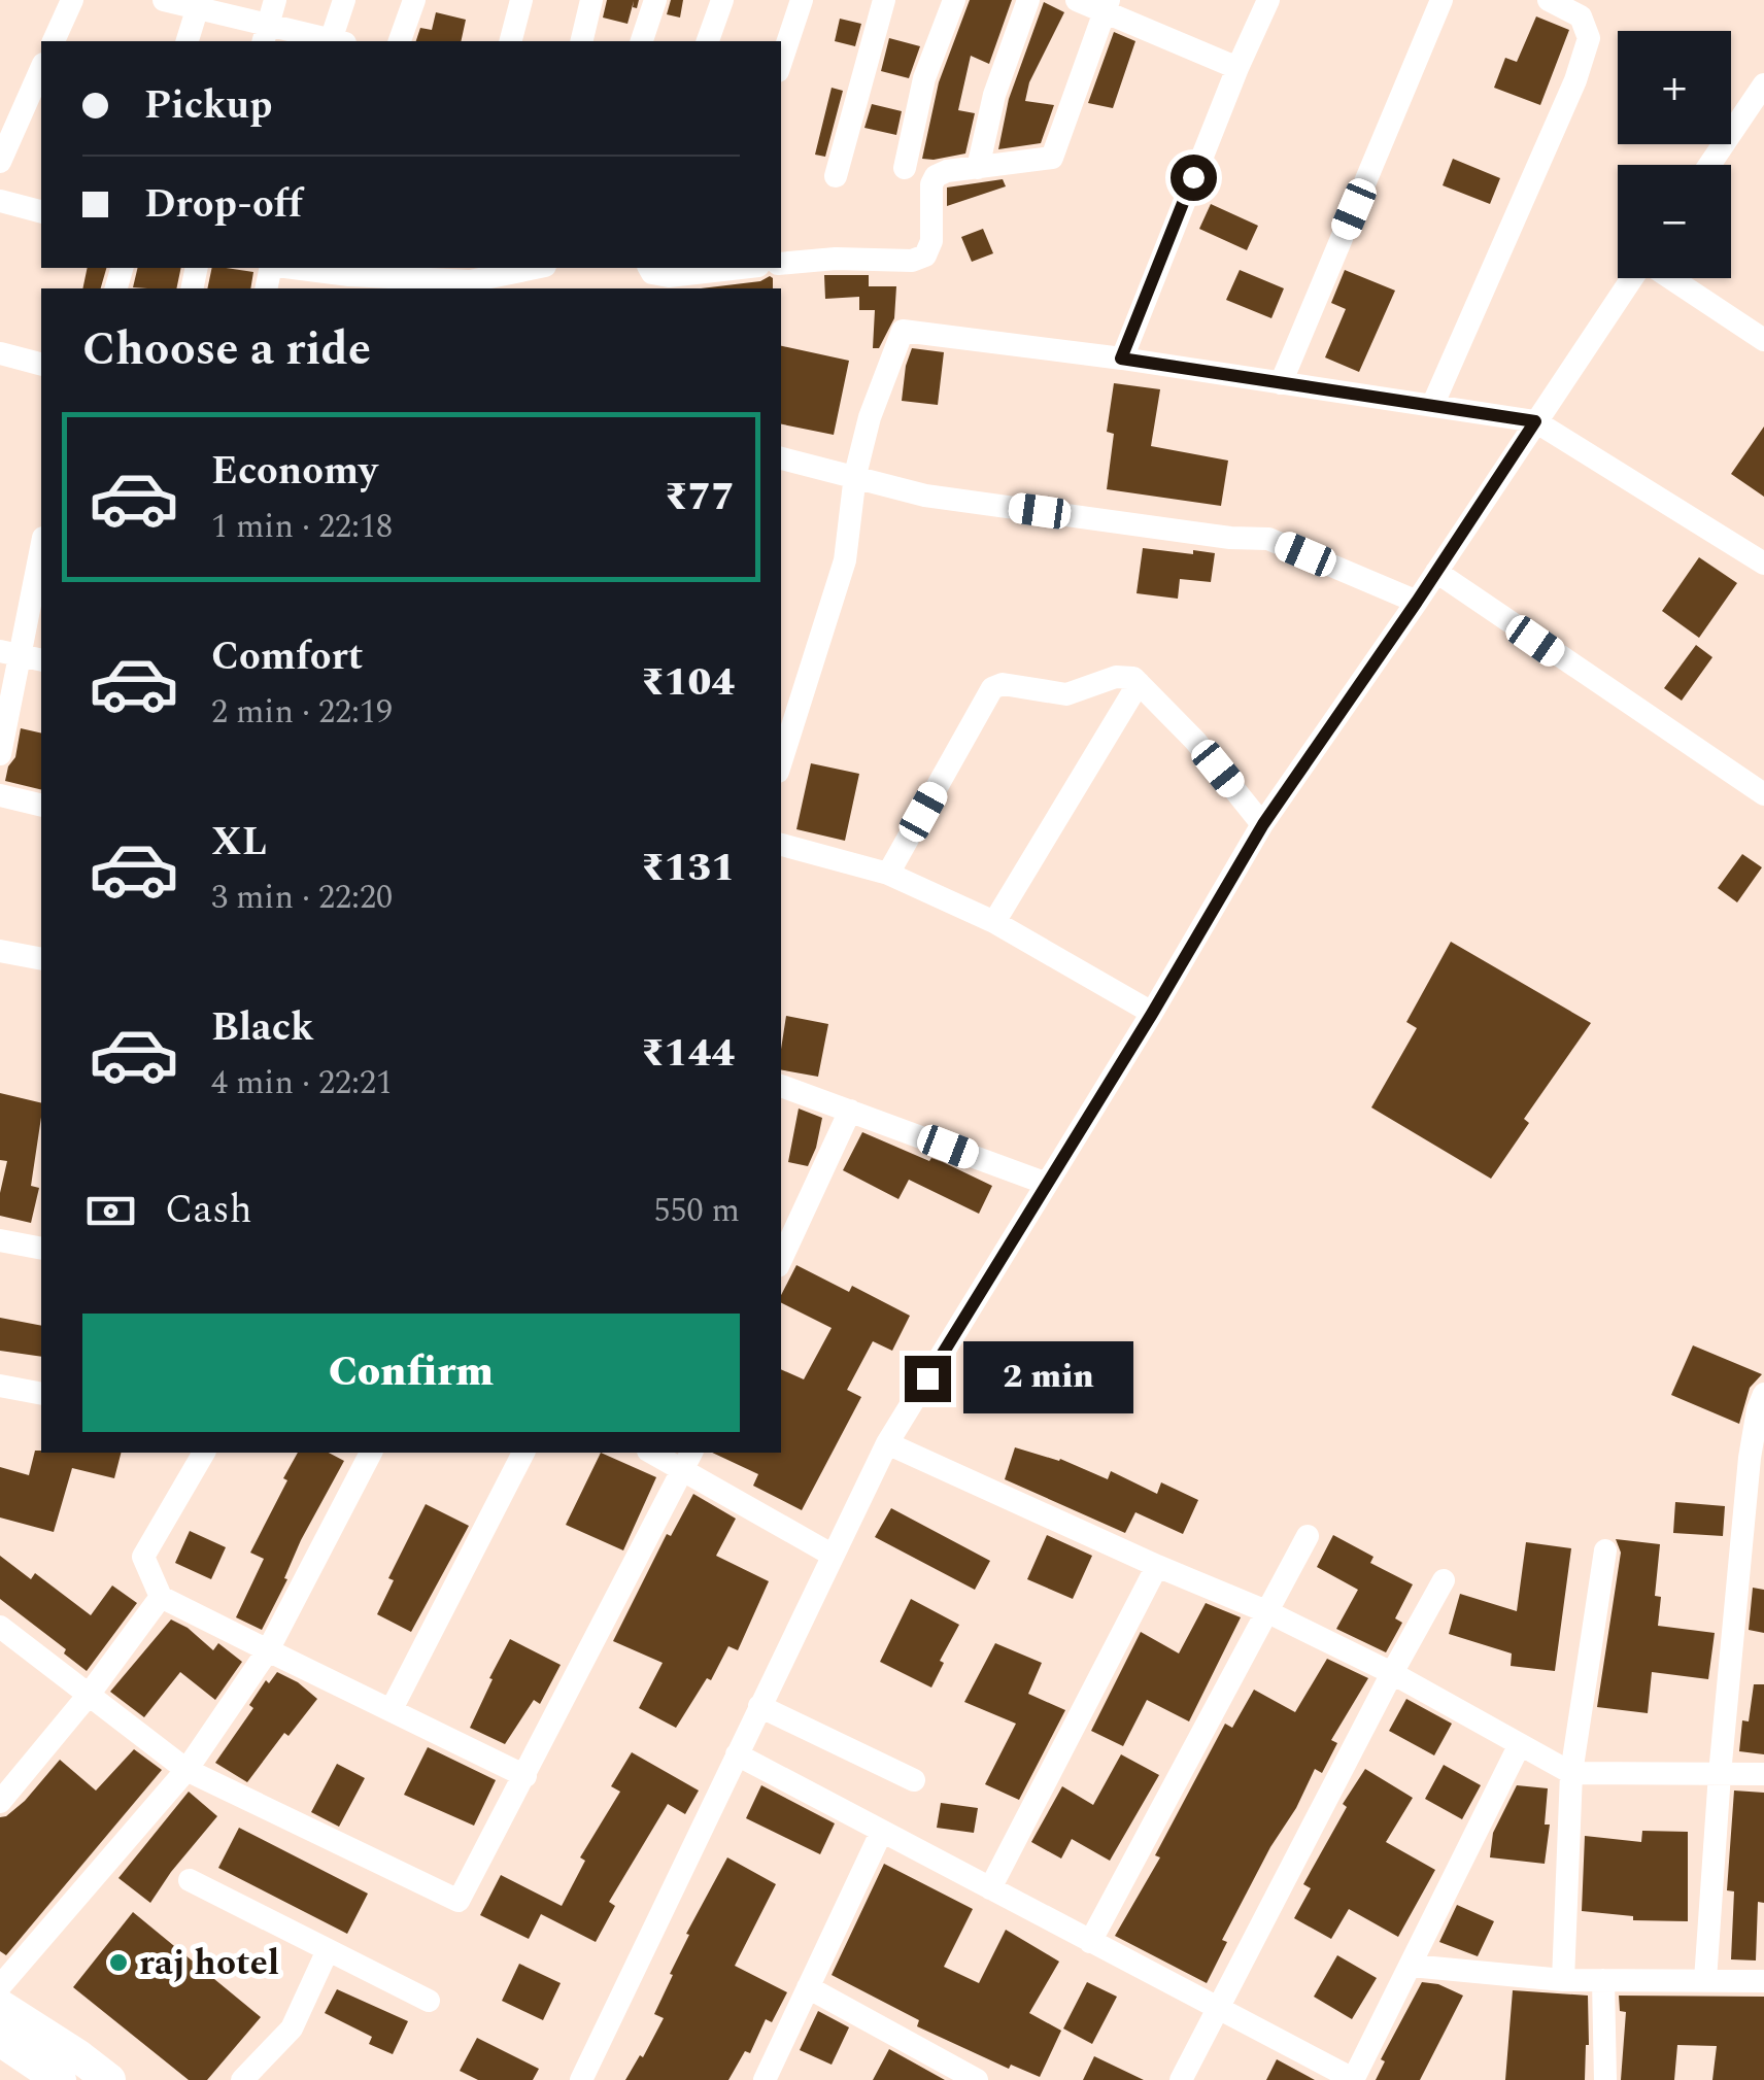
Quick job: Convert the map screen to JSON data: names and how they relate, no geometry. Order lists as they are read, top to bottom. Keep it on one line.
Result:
{"places":["raj hotel"],"page":{"map_buttons":["+","−"],"banner":["Pickup","Drop-off"],"heading":"Choose a ride","list":[{"name":"Economy","note":"1 min · 22:18","value":"₹77"},{"name":"Comfort","note":"2 min · 22:19","value":"₹104"},{"name":"XL","note":"3 min · 22:20","value":"₹131"},{"name":"Black","note":"4 min · 22:21","value":"₹144"}],"pay":["Cash","550 m"],"buttons":"Confirm","bubble":"2 min"}}
